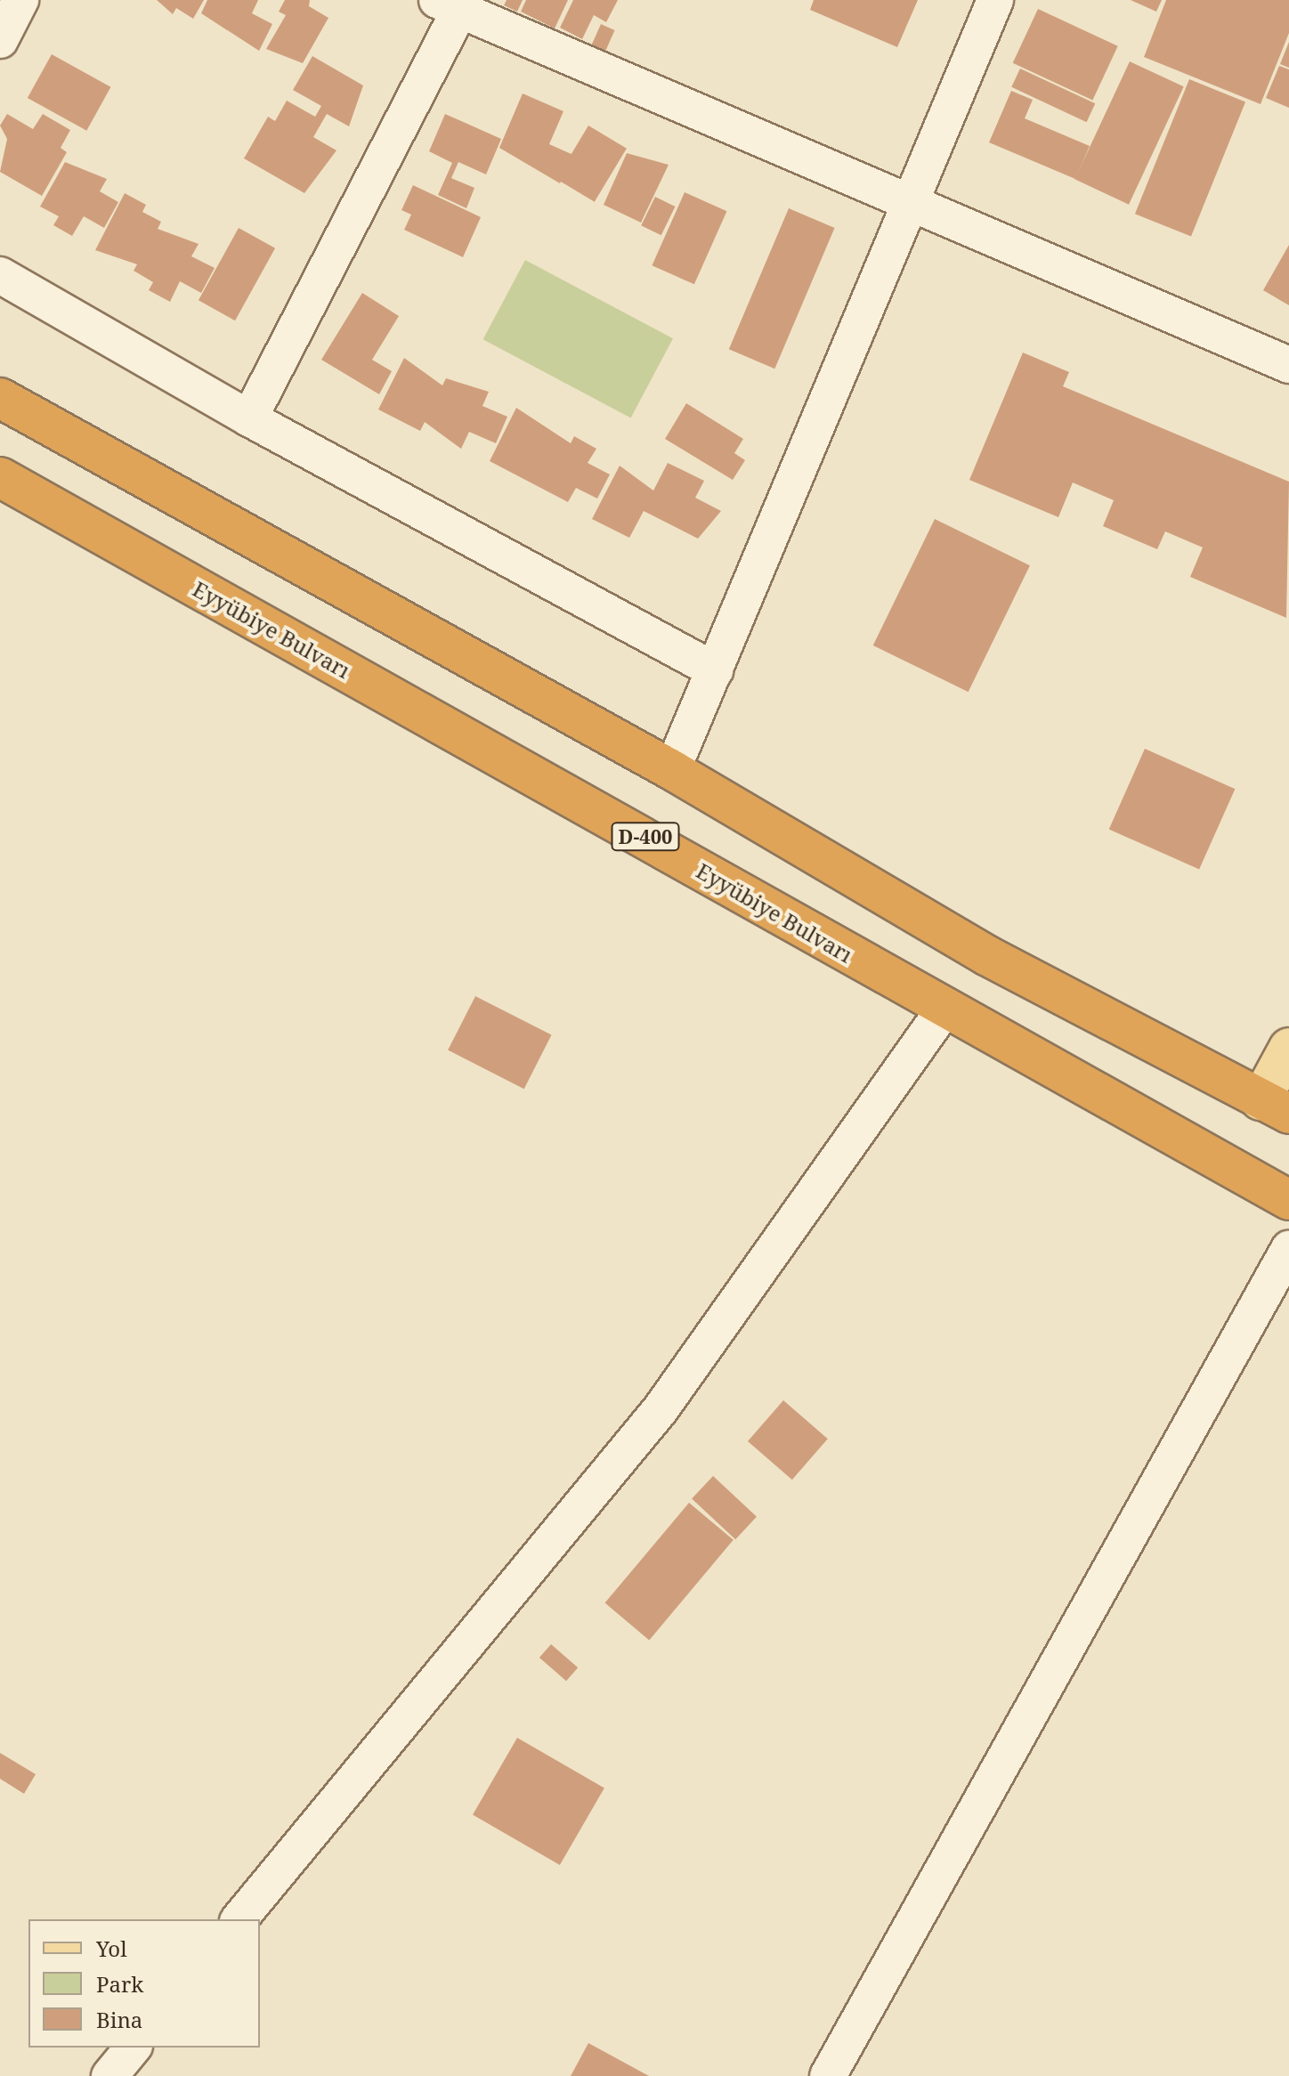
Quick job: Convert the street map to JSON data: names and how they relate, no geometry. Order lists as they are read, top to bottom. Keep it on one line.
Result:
{"streets":{"highway":["Eyyübiye Bulvarı","D-400"]},"legend":["Yol","Park","Bina"]}
